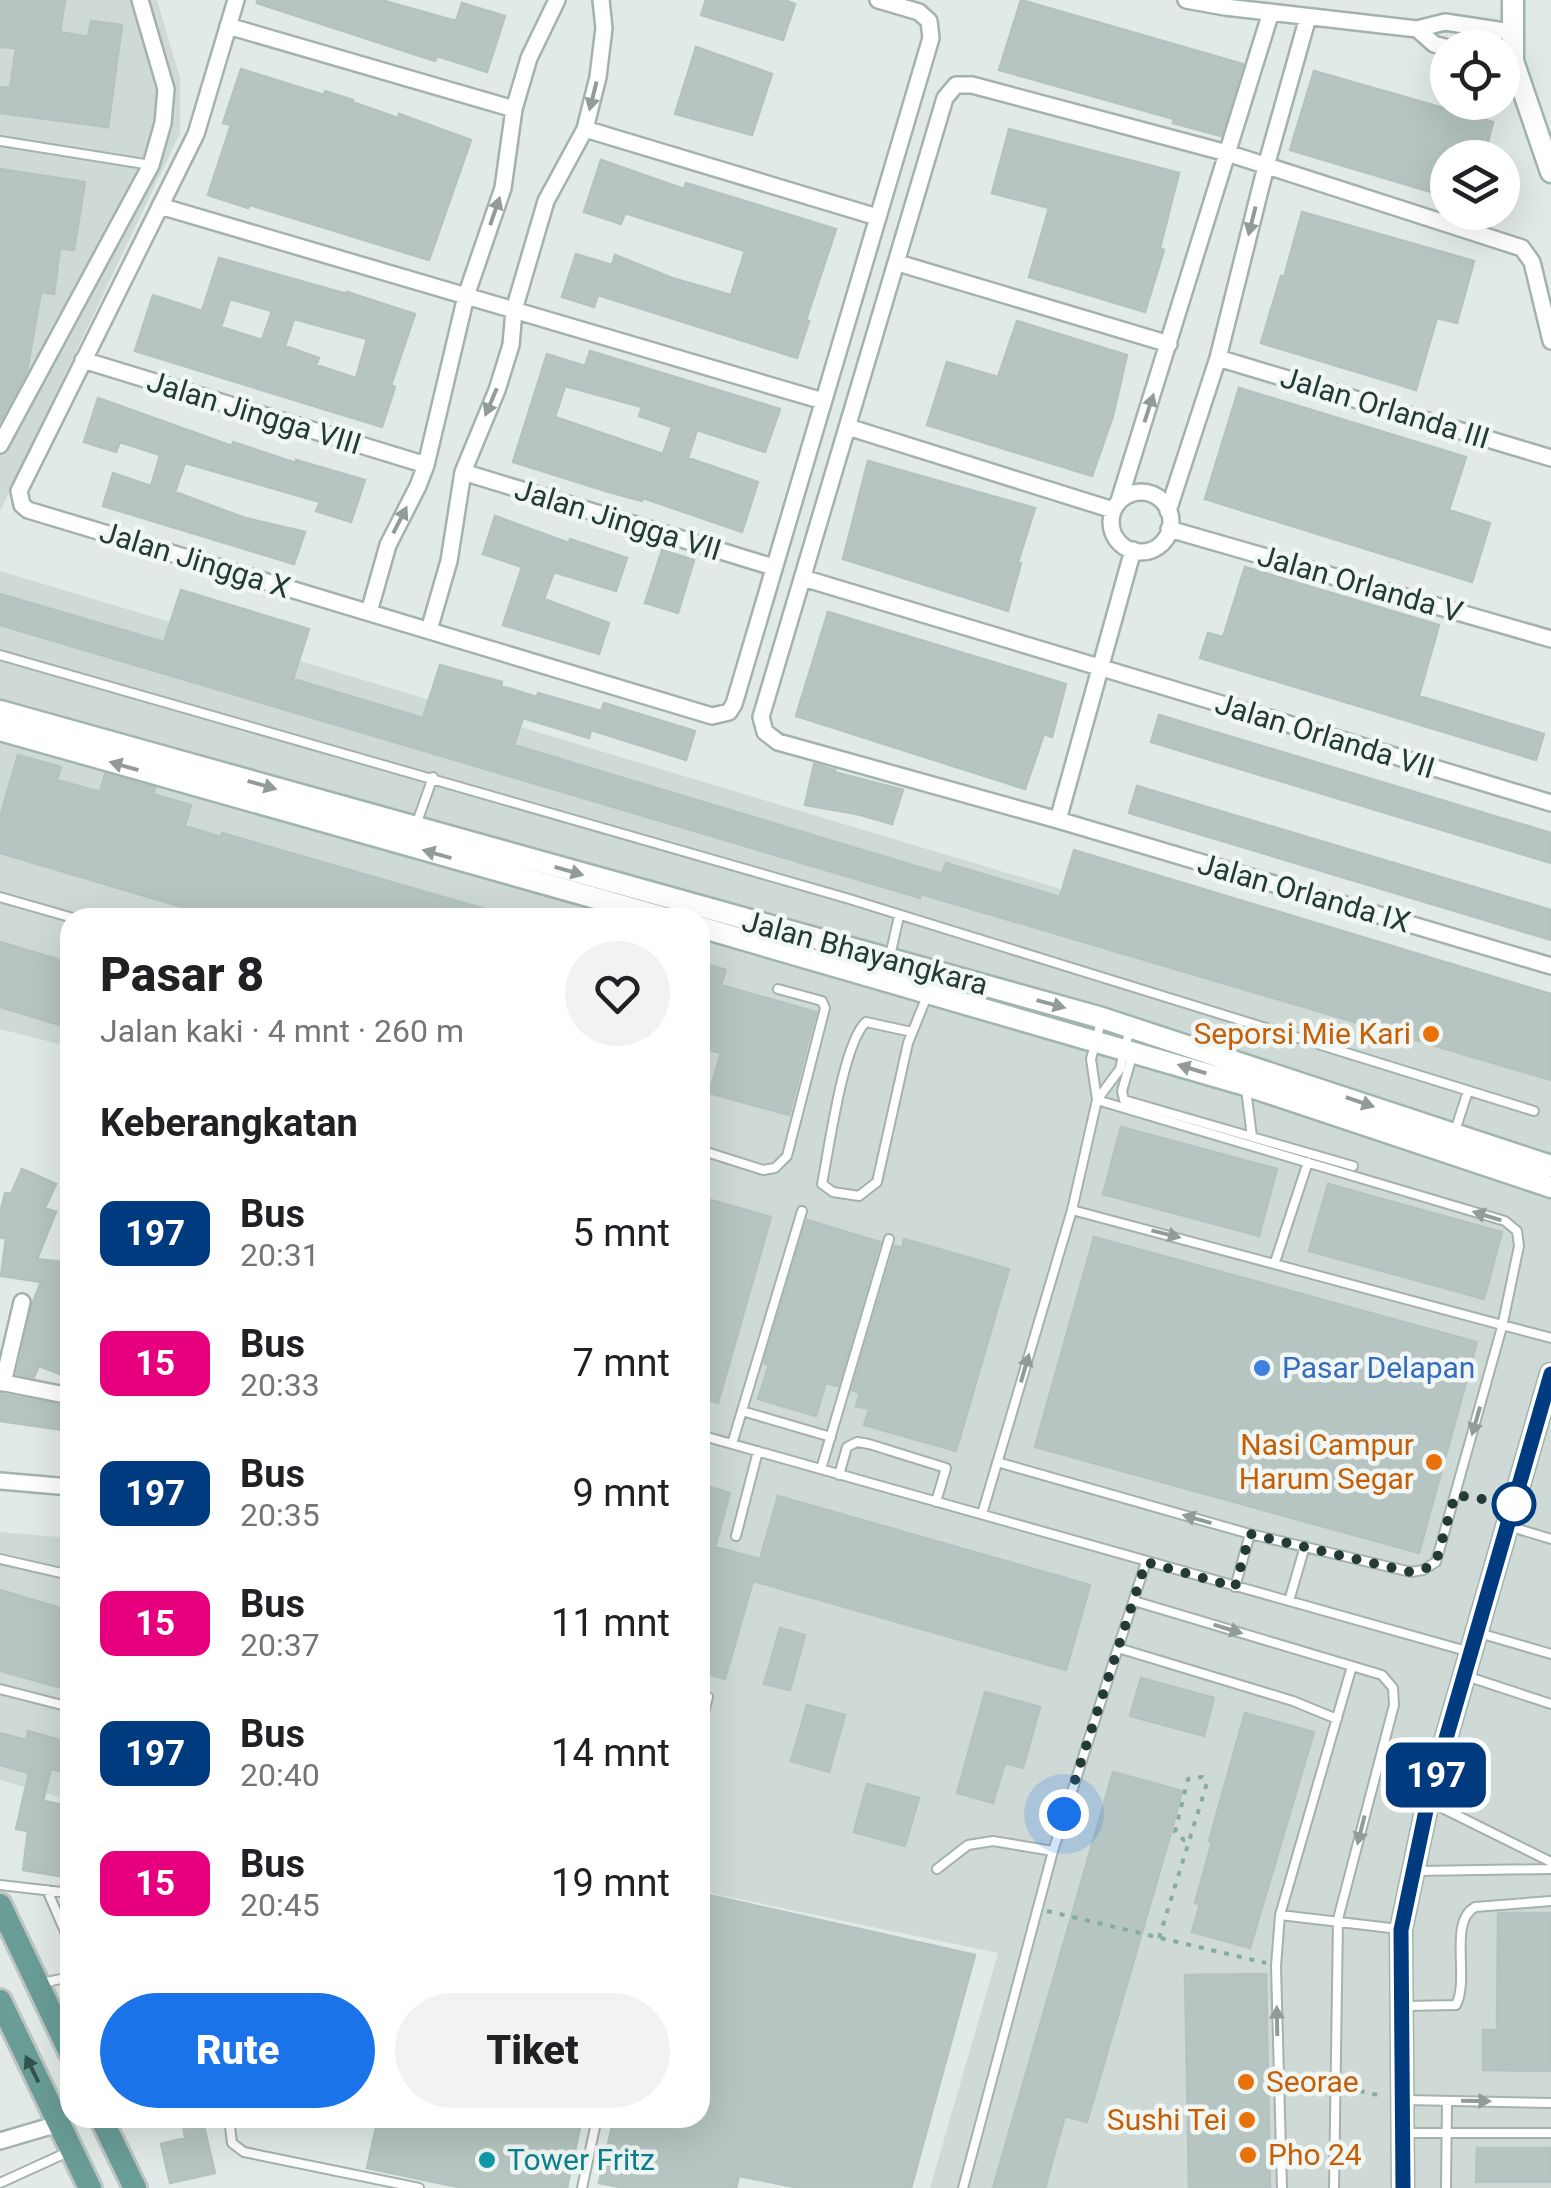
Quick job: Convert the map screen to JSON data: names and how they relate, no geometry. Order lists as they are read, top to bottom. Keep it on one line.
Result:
{"streets":{"main road":["Jalan Bhayangkara"],"street":["Jalan Orlanda III","Jalan Jingga VIII","Jalan Jingga VII","Jalan Jingga X","Jalan Orlanda V","Jalan Orlanda VII","Jalan Orlanda IX"]},"crossings":[["Jalan Jingga VIII","Jalan Jingga X"],["Jalan Jingga VII","Jalan Jingga X"],["Jalan Orlanda VII","Jalan Orlanda IX"]],"places":["Seporsi Mie Kari","Pasar Delapan","Nasi Campur Harum Segar","Seorae","Sushi Tei","Pho 24","Tower Fritz"],"lines":["bus line 197"],"page":{"on_map":"197","heading":[["Pasar 8","Jalan kaki · 4 mnt · 260 m"],"Keberangkatan"],"list":[{"mark":"197","name":"Bus","note":"20:31","value":"5 mnt"},{"mark":"15","name":"Bus","note":"20:33","value":"7 mnt"},{"mark":"197","name":"Bus","note":"20:35","value":"9 mnt"},{"mark":"15","name":"Bus","note":"20:37","value":"11 mnt"},{"mark":"197","name":"Bus","note":"20:40","value":"14 mnt"},{"mark":"15","name":"Bus","note":"20:45","value":"19 mnt"}],"buttons":["Rute","Tiket"]}}
